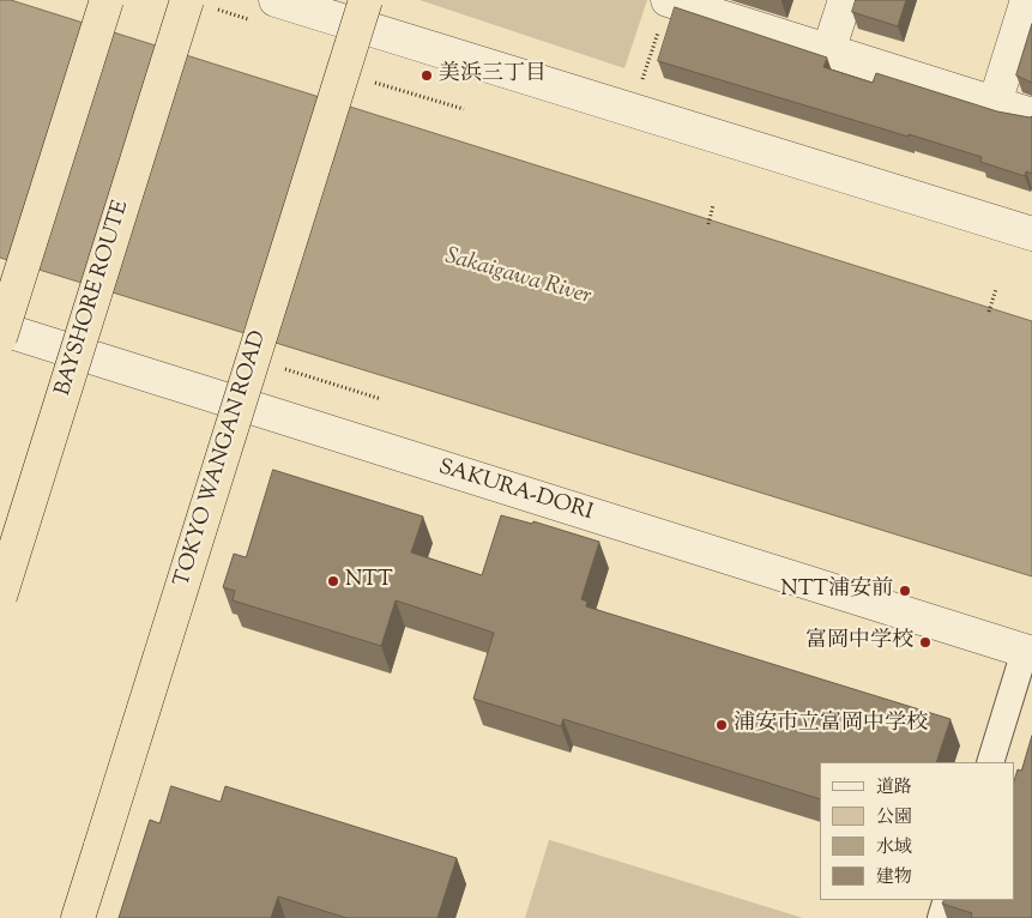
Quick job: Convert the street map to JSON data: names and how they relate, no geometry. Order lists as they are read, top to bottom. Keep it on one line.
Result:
{"streets":{"highway":["BAYSHORE ROUTE","TOKYO WANGAN ROAD"],"street":["SAKURA-DORI"]},"water":["Sakaigawa River"],"places":["美浜三丁目","NTT","NTT浦安前","富岡中学校","浦安市立富岡中学校"],"legend":["道路","公園","水域","建物"]}
